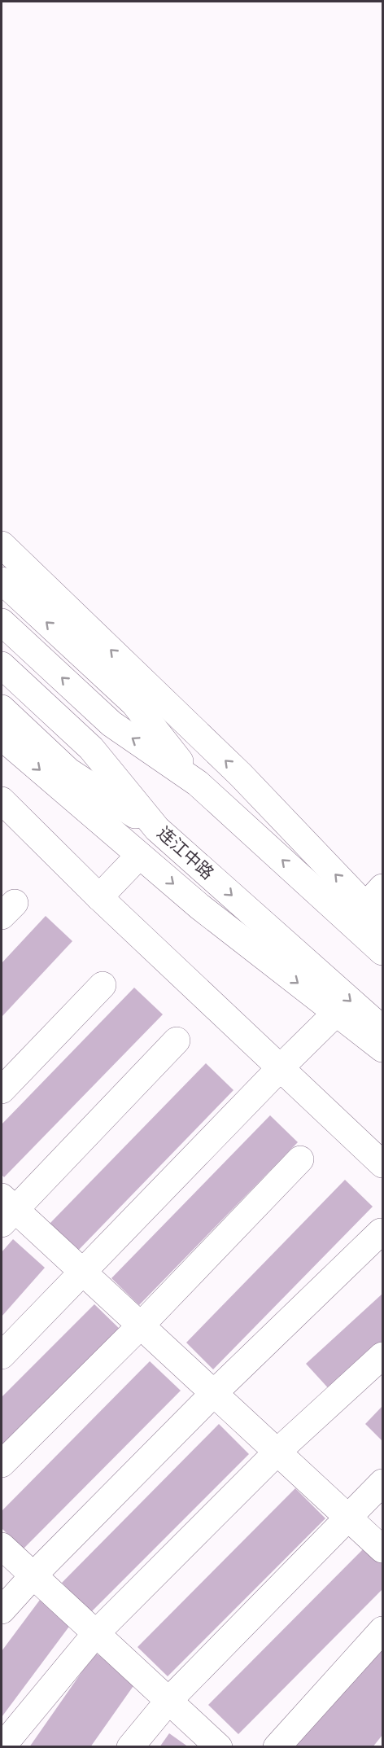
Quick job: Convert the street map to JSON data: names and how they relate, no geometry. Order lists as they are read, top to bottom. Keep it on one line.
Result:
{"streets":{"main road":["连江中路"]}}
